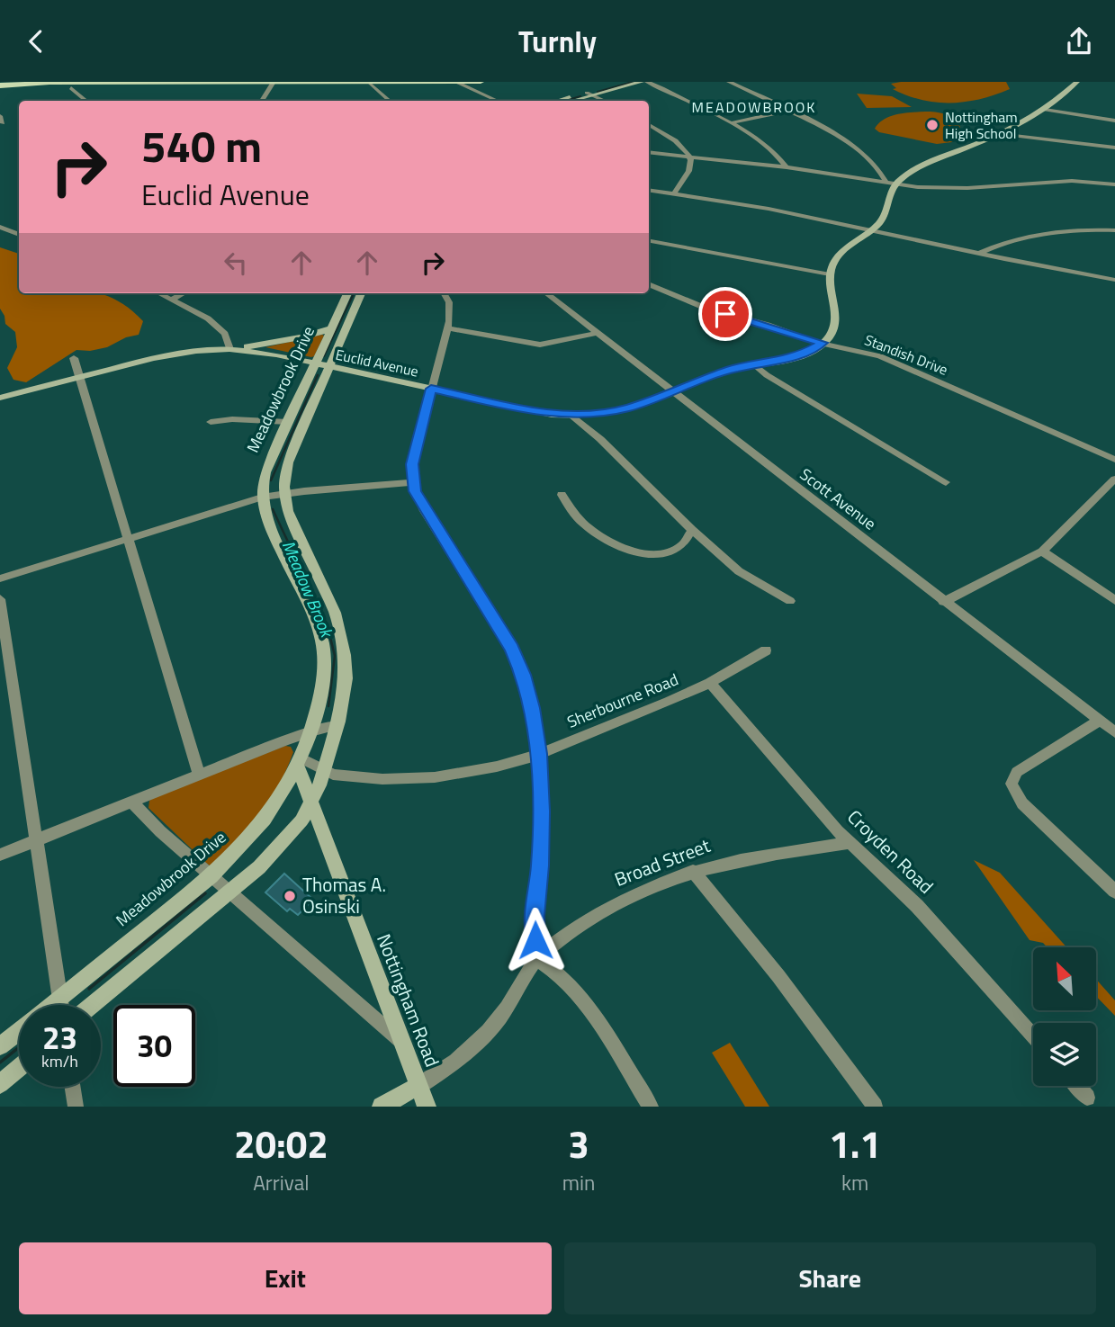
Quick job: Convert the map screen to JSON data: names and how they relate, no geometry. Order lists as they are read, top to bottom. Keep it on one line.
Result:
{"streets":{"street":["Standish Drive","Euclid Avenue","Meadowbrook Drive","Scott Avenue","Sherbourne Road","Croyden Road","Broad Street","Nottingham Road"]},"crossings":[["Standish Drive","Euclid Avenue"],["Euclid Avenue","Meadowbrook Drive"],["Euclid Avenue","Scott Avenue"],["Meadowbrook Drive","Sherbourne Road"],["Meadowbrook Drive","Nottingham Road"],["Sherbourne Road","Croyden Road"],["Sherbourne Road","Nottingham Road"],["Croyden Road","Broad Street"],["Broad Street","Nottingham Road"]],"districts":["MEADOWBROOK"],"water":["Meadow Brook"],"places":["Nottingham High School","Thomas A. Osinski"],"north":"top left","page":{"header":"Turnly","turn":["540 m","Euclid Avenue"],"speed":"23 km/h","limit":"30","eta":["20:02","Arrival","3","min","1.1","km"],"buttons":["Exit","Share"]}}
